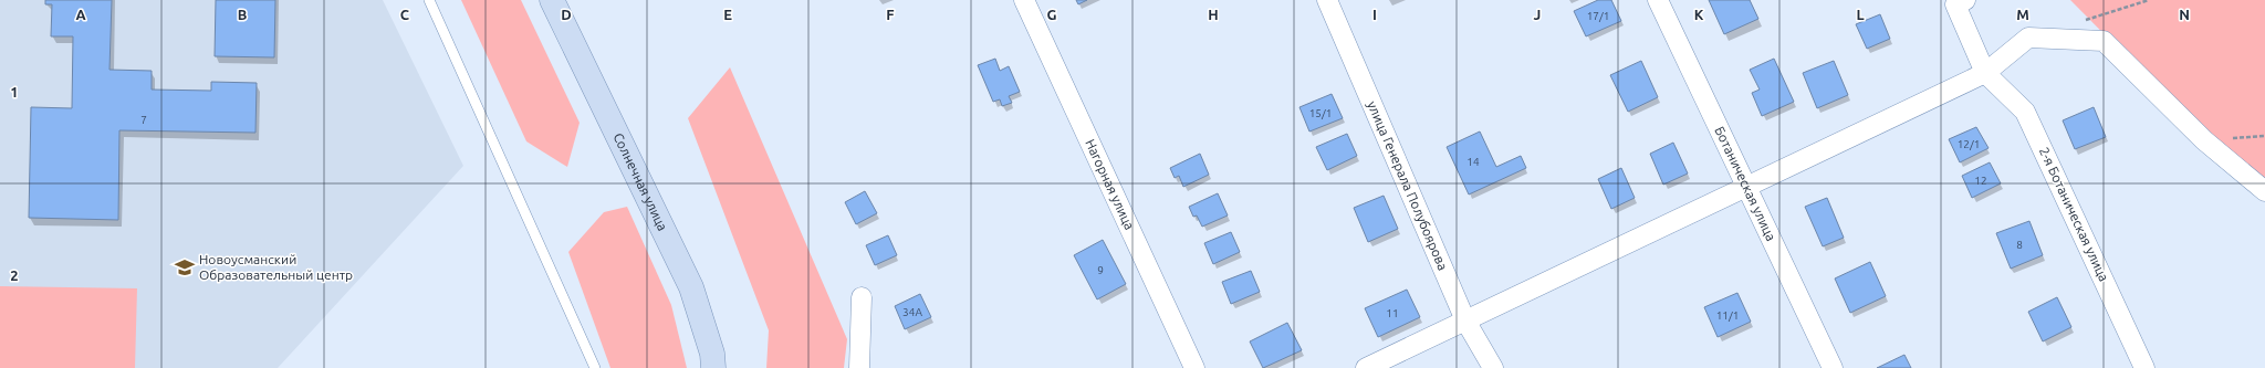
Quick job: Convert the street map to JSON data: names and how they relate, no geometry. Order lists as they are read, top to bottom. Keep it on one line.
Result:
{"streets":{"street":["Солнечная улица","Нагорная улица","Ботаническая улица","улица Генерала Полубоярова","2-я Ботаническая улица"]},"places":{"school or university":["Новоусманский Образовательный центр"]},"house_numbers":["17/1","15/1","7","12/1","14","12","8","9","34А","11","11/1"],"grid":{"columns":["A","B","C","D","E","F","G","H","I","J","K","L","M","N"],"rows":["1","2"]}}
